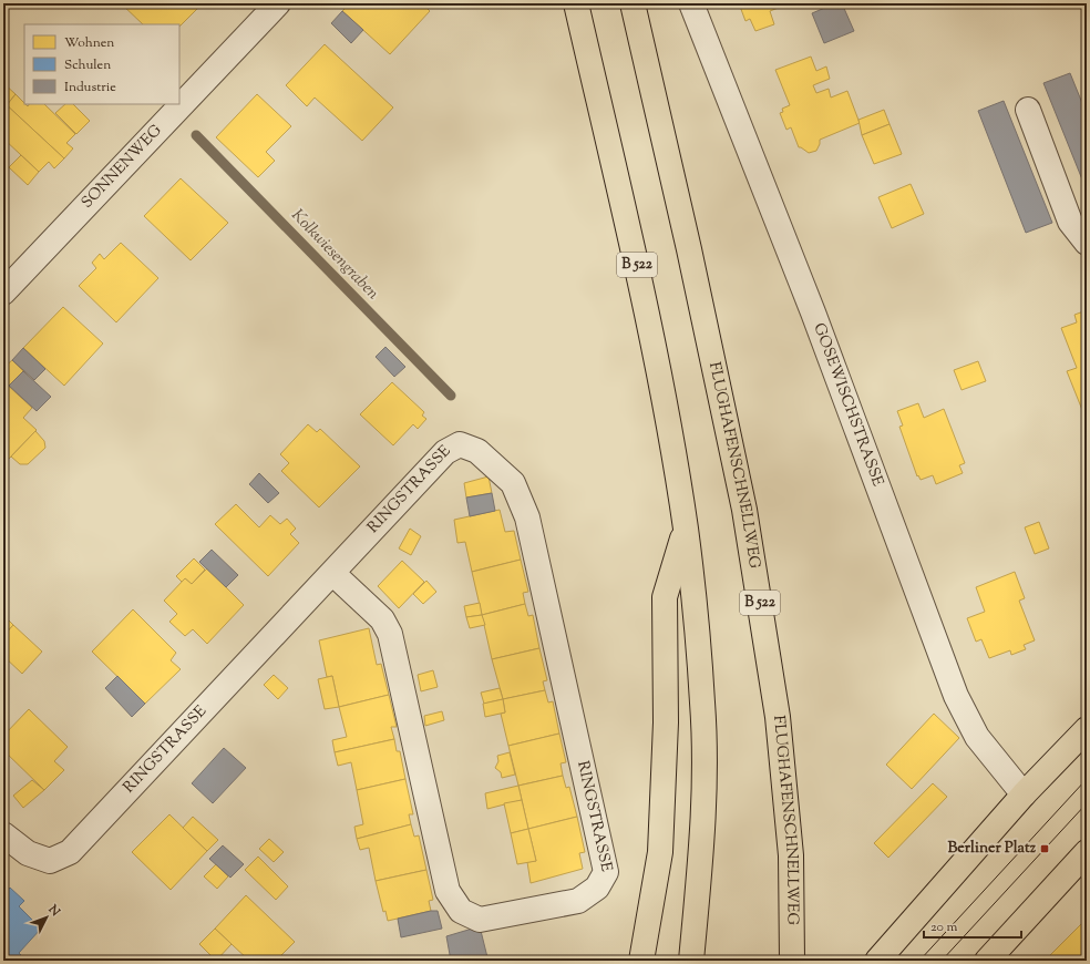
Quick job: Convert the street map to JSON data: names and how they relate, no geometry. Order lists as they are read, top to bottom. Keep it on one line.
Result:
{"streets":{"main road":["B 522","FLUGHAFENSCHNELLWEG"],"street":["SONNENWEG","GOSEWISCHSTRASSE","RINGSTRASSE"]},"water":["Kolkwiesengraben"],"places":{"transit":["Berliner Platz"]},"legend":["Wohnen","Schulen","Industrie"],"scale_bar":"20 m","north":"top right"}
